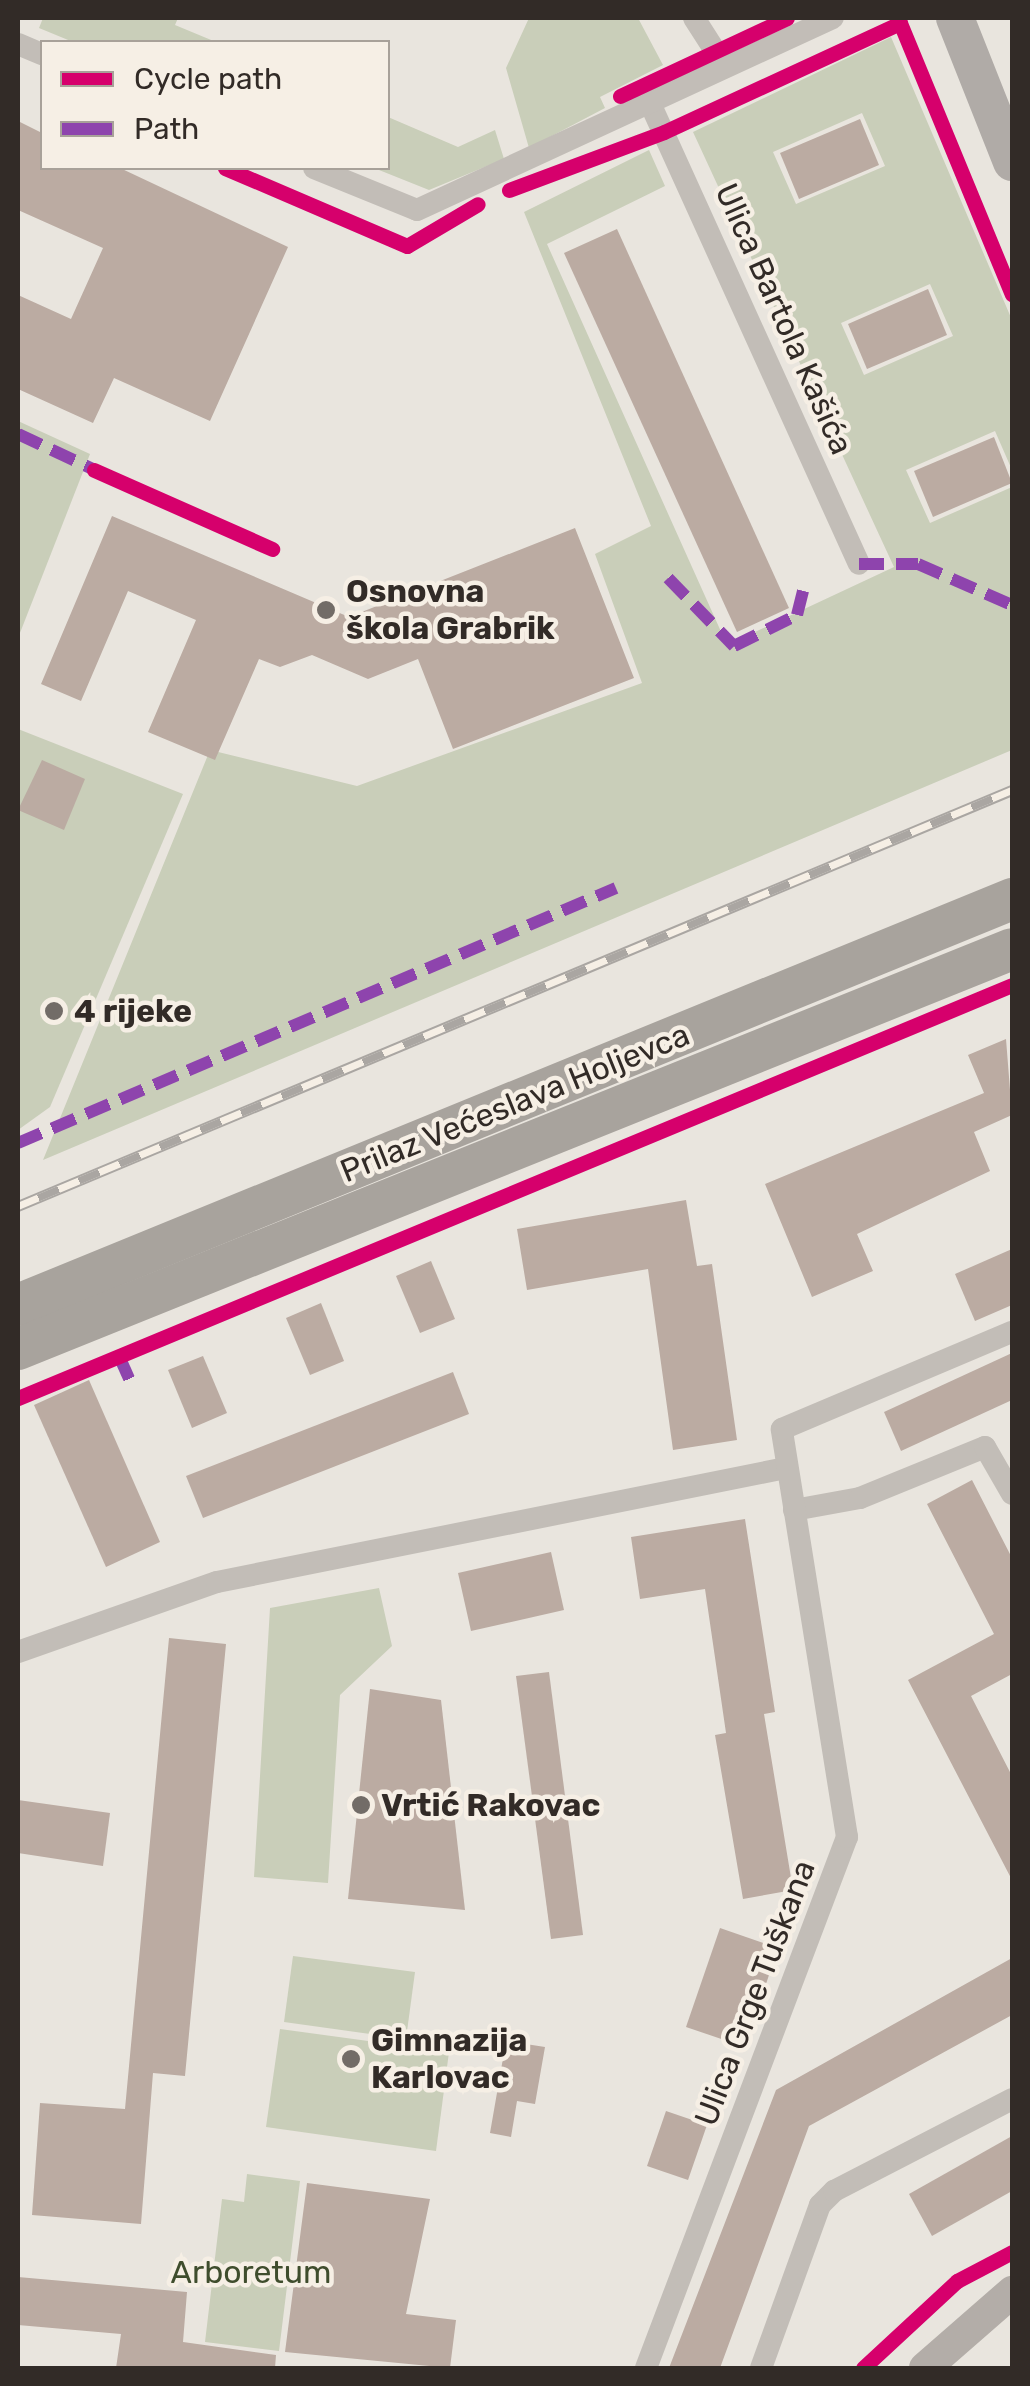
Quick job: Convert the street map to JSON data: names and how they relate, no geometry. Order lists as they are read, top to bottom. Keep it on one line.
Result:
{"streets":{"highway":["Prilaz Većeslava Holjevca"],"street":["Ulica Bartola Kašića","Ulica Grge Tuškana"]},"parks":["Arboretum"],"places":["Osnovna škola Grabrik","4 rijeke","Vrtić Rakovac","Gimnazija Karlovac"],"legend":["Cycle path","Path"]}
